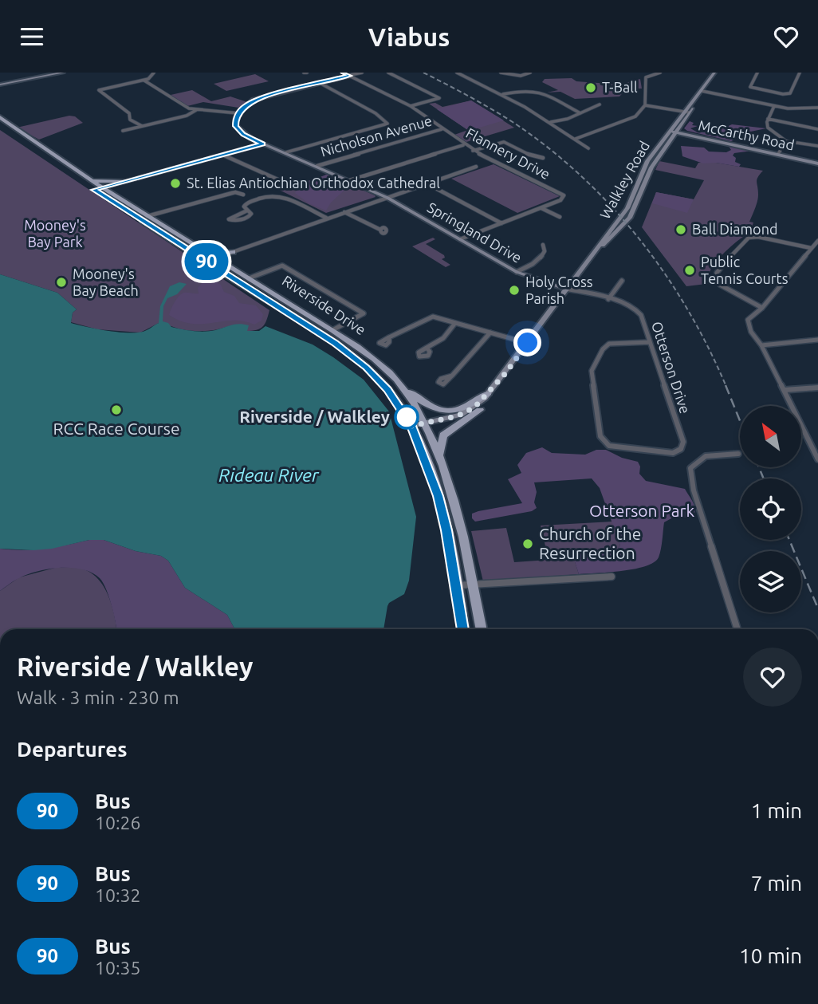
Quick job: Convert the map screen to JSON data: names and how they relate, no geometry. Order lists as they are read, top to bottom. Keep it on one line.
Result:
{"streets":{"main road":["McCarthy Road","Flannery Drive","Walkley Road","Springland Drive","Riverside Drive"],"street":["Nicholson Avenue","Otterson Drive"]},"crossings":[["McCarthy Road","Walkley Road"],["Nicholson Avenue","Flannery Drive"],["Nicholson Avenue","Springland Drive"],["Flannery Drive","Springland Drive"],["Walkley Road","Springland Drive"],["Walkley Road","Riverside Drive"],["Walkley Road","Otterson Drive"],["Springland Drive","Otterson Drive"]],"water":["Rideau River"],"parks":["Mooney's Bay Park","Otterson Park"],"places":["T-Ball","St. Elias Antiochian Orthodox Cathedral","Ball Diamond","Public Tennis Courts","Mooney's Bay Beach","Holy Cross Parish","RCC Race Course","Riverside / Walkley","Church of the Resurrection"],"lines":["bus line 90"],"north":"top left","page":{"header":"Viabus","on_map":"90","heading":[["Riverside / Walkley","Walk · 3 min · 230 m"],"Departures"],"list":[{"mark":"90","name":"Bus","note":"10:26","value":"1 min"},{"mark":"90","name":"Bus","note":"10:32","value":"7 min"},{"mark":"90","name":"Bus","note":"10:35","value":"10 min"}]}}
